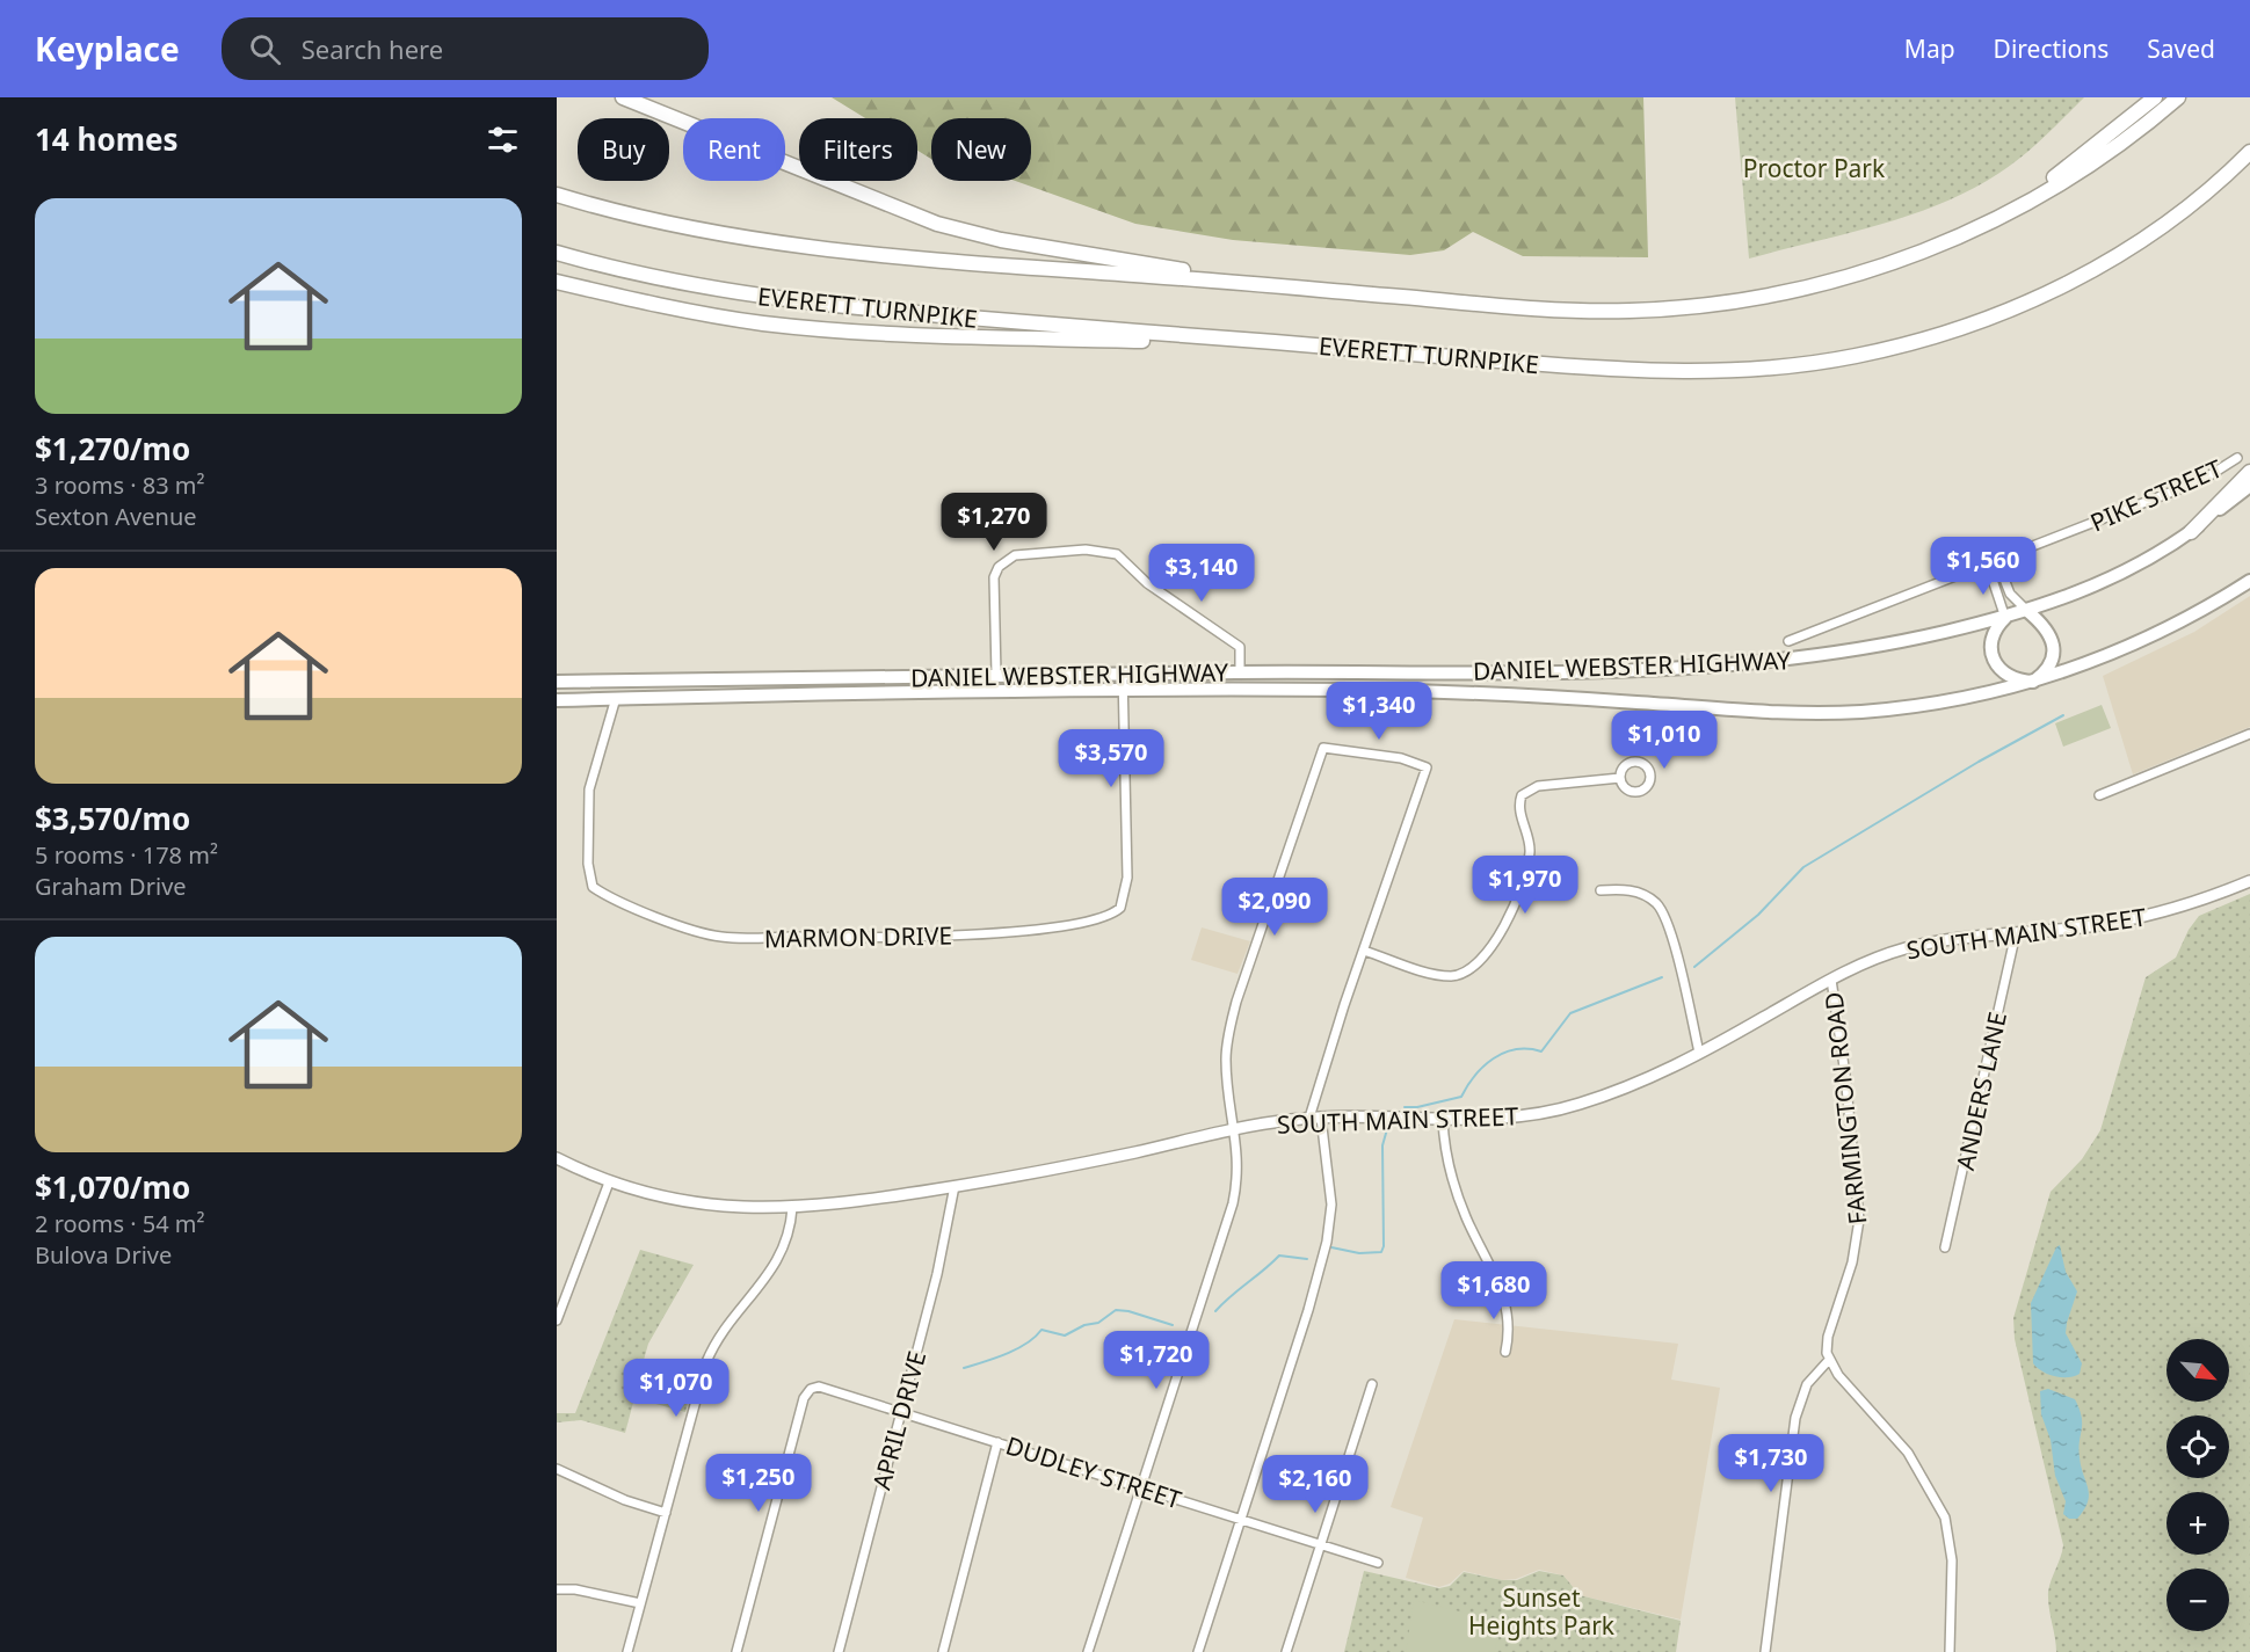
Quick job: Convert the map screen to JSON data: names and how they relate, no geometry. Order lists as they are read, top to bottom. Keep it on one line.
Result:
{"streets":{"highway":["EVERETT TURNPIKE"],"main road":["DANIEL WEBSTER HIGHWAY"],"street":["PIKE STREET","SOUTH MAIN STREET","MARMON DRIVE","ANDERS LANE","FARMINGTON ROAD","APRIL DRIVE","DUDLEY STREET"]},"crossings":[["DANIEL WEBSTER HIGHWAY","MARMON DRIVE"],["SOUTH MAIN STREET","ANDERS LANE"],["SOUTH MAIN STREET","FARMINGTON ROAD"],["SOUTH MAIN STREET","APRIL DRIVE"],["APRIL DRIVE","DUDLEY STREET"]],"parks":["Proctor Park","Sunset Heights Park"],"north":"bottom right","page":{"header":"Keyplace","search":"Search here","nav":["Map","Directions","Saved"],"heading":"14 homes","chip":["Buy","Rent","Filters","New"],"list":[{"name":"$1,270/mo","note":"3 rooms · 83 m² · Sexton Avenue"},{"name":"$3,570/mo","note":"5 rooms · 178 m² · Graham Drive"},{"name":"$1,070/mo","note":"2 rooms · 54 m² · Bulova Drive"}],"price":["$1,270","$1,560","$3,140","$1,340","$1,010","$3,570","$1,970","$2,090","$1,680","$1,720","$1,070","$1,730","$1,250","$2,160"],"map_buttons":["+","−"]}}
